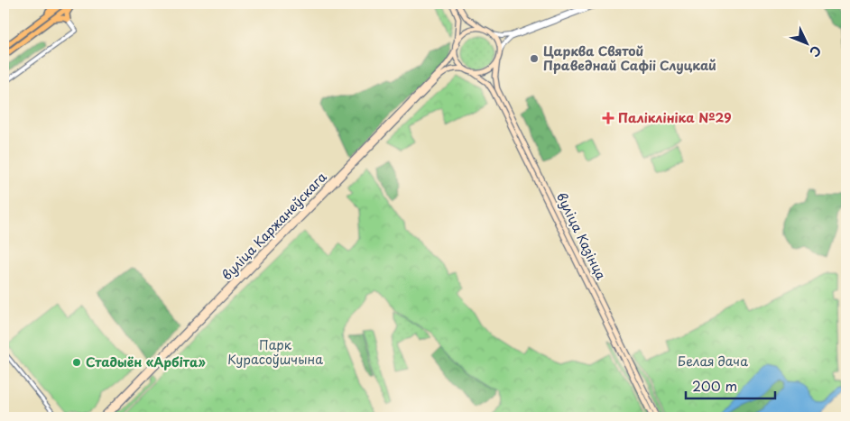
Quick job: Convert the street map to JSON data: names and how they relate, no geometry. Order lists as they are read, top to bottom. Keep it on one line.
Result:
{"streets":{"main road":["вуліца Каржанеўскага","вуліца Казінца"]},"crossings":[["вуліца Каржанеўскага","вуліца Казінца"]],"parks":["Парк Курасоўшчына","Белая дача"],"places":{"other":["Царква Святой Праведнай Сафіі Слуцкай","Стадыён «Арбіта»"],"health":["Паліклініка №29"]},"scale_bar":"200 m","north":"bottom right"}
